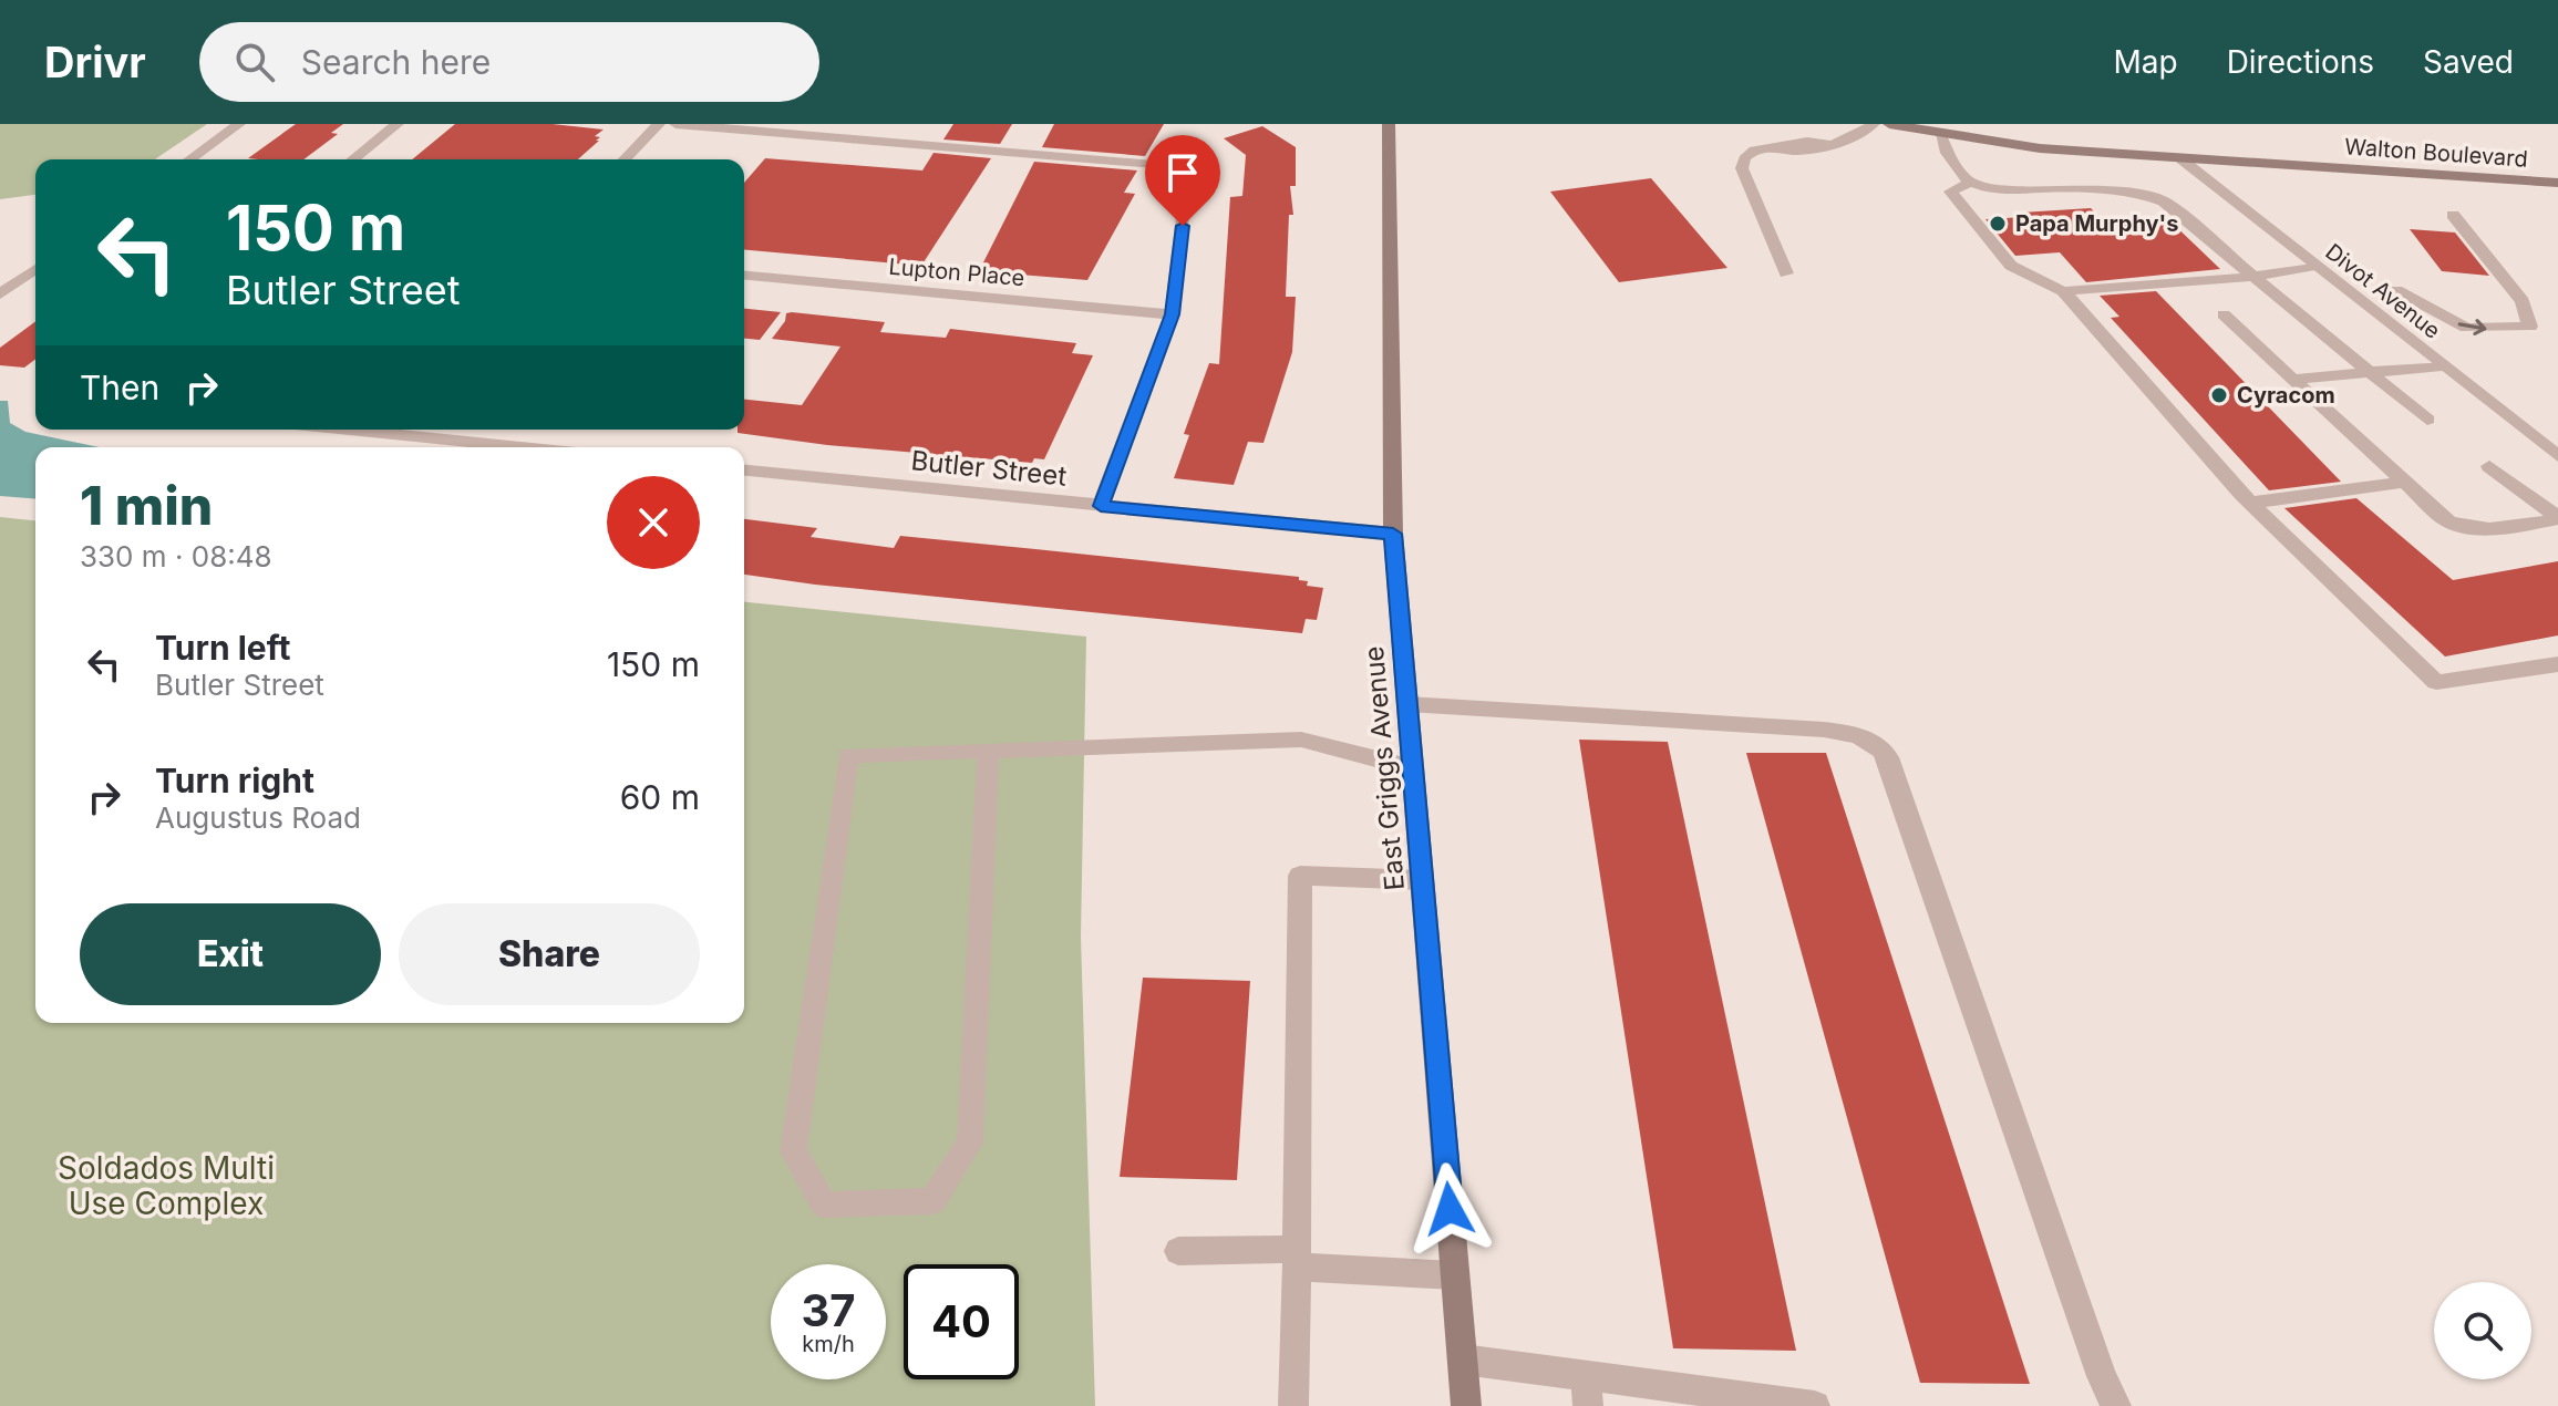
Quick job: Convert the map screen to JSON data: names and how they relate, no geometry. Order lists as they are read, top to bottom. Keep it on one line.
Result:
{"streets":{"street":["Walton Boulevard","Lupton Place","Divot Avenue","Butler Street","East Griggs Avenue"]},"crossings":[["Walton Boulevard","Divot Avenue"],["Butler Street","East Griggs Avenue"]],"parks":["Soldados Multi Use Complex"],"places":["Papa Murphy's","Cyracom"],"page":{"header":"Drivr","search":"Search here","nav":["Map","Directions","Saved"],"turn":["150 m","Butler Street"],"then":"Then","heading":["1 min","330 m · 08:48"],"list":[{"name":"Turn left","note":"Butler Street","value":"150 m"},{"name":"Turn right","note":"Augustus Road","value":"60 m"}],"buttons":["Exit","Share"],"speed":"37 km/h","limit":"40"}}
